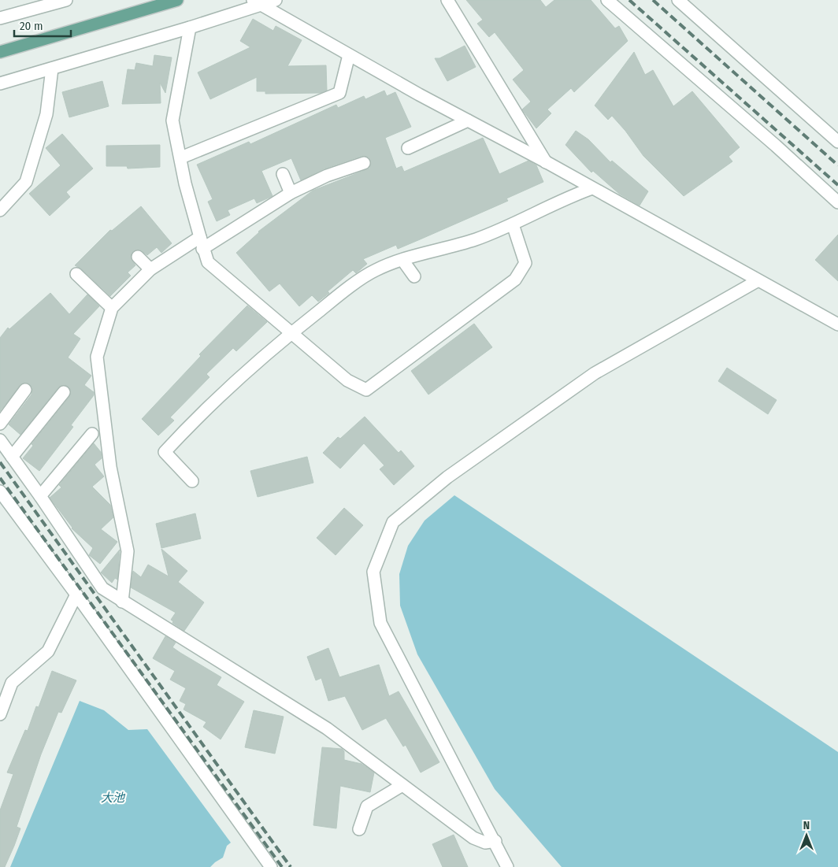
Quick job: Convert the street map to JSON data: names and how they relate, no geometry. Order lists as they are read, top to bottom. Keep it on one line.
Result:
{"water":["大池"],"scale_bar":"20 m","north":"top"}
